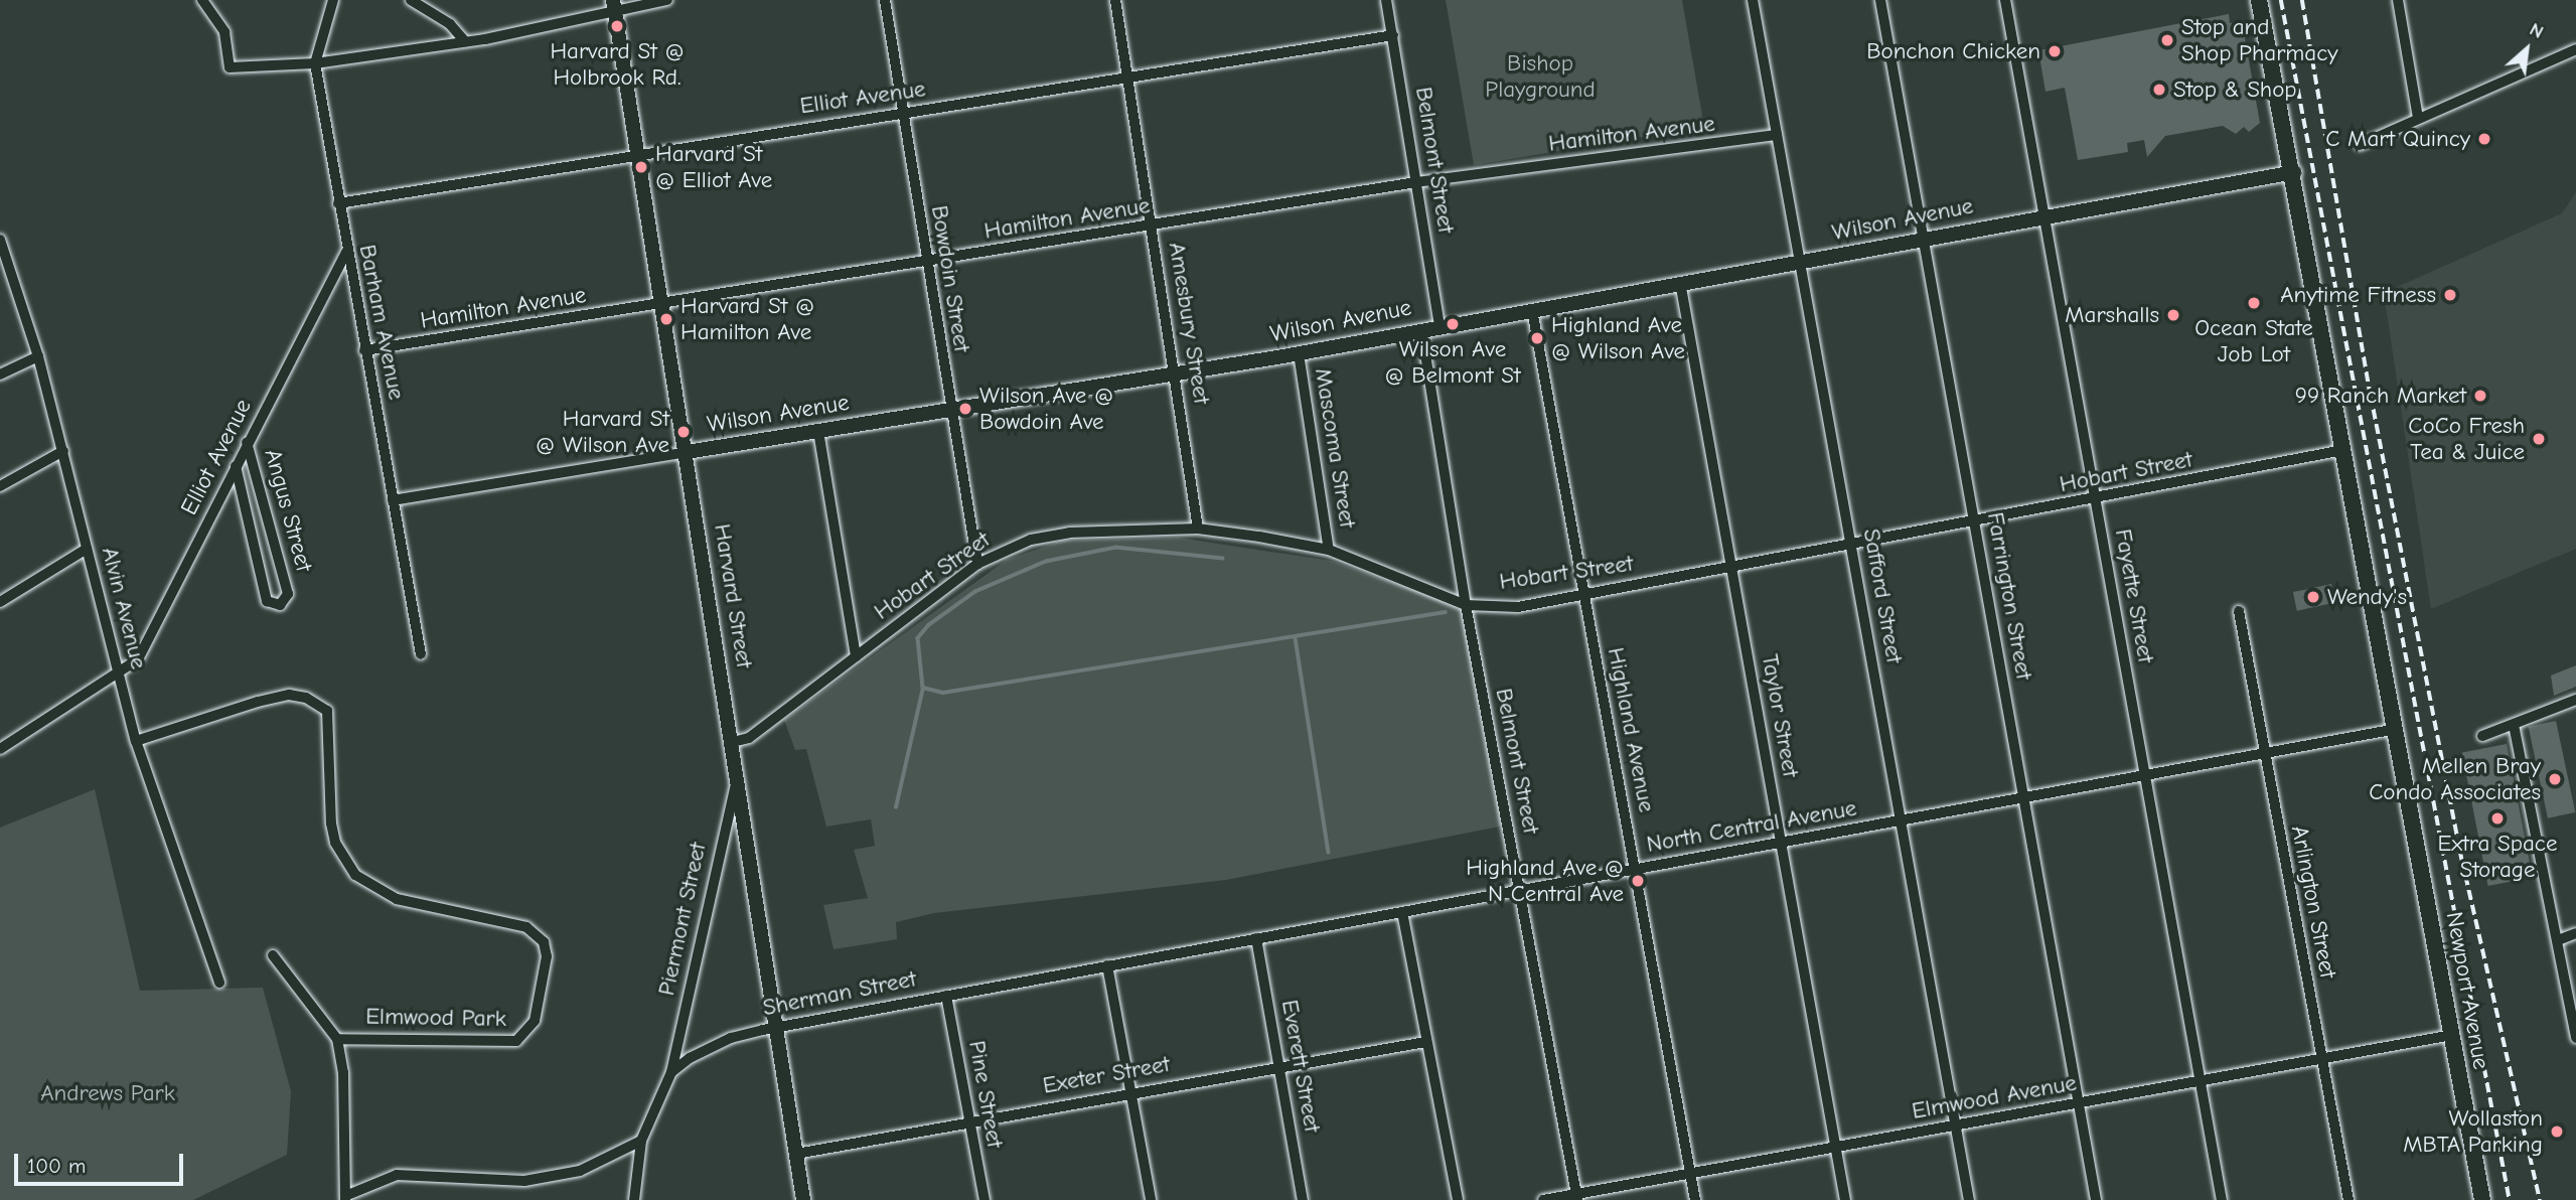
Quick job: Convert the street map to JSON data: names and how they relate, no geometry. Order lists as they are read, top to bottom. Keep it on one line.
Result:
{"streets":{"main road":["Newport Avenue"],"street":["Elliot Avenue","Hamilton Avenue","Belmont Street","Wilson Avenue","Bowdoin Street","Barham Avenue","Amesbury Street","Mascoma Street","Hobart Street","Angus Street","Harvard Street","Safford Street","Farrington Street","Fayette Street","Alvin Avenue","Taylor Street","Highland Avenue","North Central Avenue","Arlington Street","Piermont Street","Sherman Street","Elmwood Park","Everett Street","Exeter Street","Pine Street","Elmwood Avenue"]},"crossings":[["Elliot Avenue","Belmont Street"],["Elliot Avenue","Bowdoin Street"],["Elliot Avenue","Barham Avenue"],["Elliot Avenue","Amesbury Street"],["Elliot Avenue","Angus Street"],["Elliot Avenue","Harvard Street"],["Elliot Avenue","Alvin Avenue"],["Hamilton Avenue","Belmont Street"],["Hamilton Avenue","Bowdoin Street"],["Hamilton Avenue","Barham Avenue"],["Hamilton Avenue","Amesbury Street"],["Hamilton Avenue","Harvard Street"],["Hamilton Avenue","Safford Street"],["Belmont Street","Wilson Avenue"],["Belmont Street","Hobart Street"],["Belmont Street","North Central Avenue"],["Belmont Street","Elmwood Avenue"],["Wilson Avenue","Bowdoin Street"],["Wilson Avenue","Barham Avenue"],["Wilson Avenue","Amesbury Street"],["Wilson Avenue","Mascoma Street"],["Wilson Avenue","Harvard Street"],["Wilson Avenue","Safford Street"],["Wilson Avenue","Farrington Street"],["Wilson Avenue","Fayette Street"],["Wilson Avenue","Taylor Street"],["Wilson Avenue","Highland Avenue"],["Wilson Avenue","Newport Avenue"],["Bowdoin Street","Hobart Street"],["Amesbury Street","Hobart Street"],["Mascoma Street","Hobart Street"],["Hobart Street","Harvard Street"],["Hobart Street","Safford Street"],["Hobart Street","Farrington Street"],["Hobart Street","Fayette Street"],["Hobart Street","Taylor Street"],["Hobart Street","Highland Avenue"],["Hobart Street","Newport Avenue"],["Harvard Street","Piermont Street"],["Harvard Street","Sherman Street"],["Harvard Street","Exeter Street"],["Safford Street","North Central Avenue"],["Safford Street","Elmwood Avenue"],["Farrington Street","North Central Avenue"],["Farrington Street","Elmwood Avenue"],["Fayette Street","North Central Avenue"],["Fayette Street","Elmwood Avenue"],["Alvin Avenue","Elmwood Park"],["Taylor Street","North Central Avenue"],["Taylor Street","Elmwood Avenue"],["Highland Avenue","North Central Avenue"],["Highland Avenue","Elmwood Avenue"],["North Central Avenue","Arlington Street"],["North Central Avenue","Newport Avenue"],["North Central Avenue","Sherman Street"],["Arlington Street","Elmwood Avenue"],["Piermont Street","Sherman Street"],["Newport Avenue","Elmwood Avenue"],["Sherman Street","Everett Street"],["Sherman Street","Pine Street"],["Everett Street","Exeter Street"],["Exeter Street","Pine Street"]],"parks":["Bishop Playground","Andrews Park"],"places":["Harvard St @ Holbrook Rd.","Stop and Shop Pharmacy","Bonchon Chicken","Stop & Shop","C Mart Quincy","Harvard St @ Elliot Ave","Anytime Fitness","Ocean State Job Lot","Marshalls","Harvard St @ Hamilton Ave","Wilson Ave @ Belmont St","Highland Ave @ Wilson Ave","99 Ranch Market","Wilson Ave @ Bowdoin Ave","Harvard St @ Wilson Ave","CoCo Fresh Tea & Juice","Wendy's","Mellen Bray Condo Associates","Extra Space Storage","Highland Ave @ N Central Ave","Wollaston MBTA Parking"],"scale_bar":"100 m","north":"top right"}
